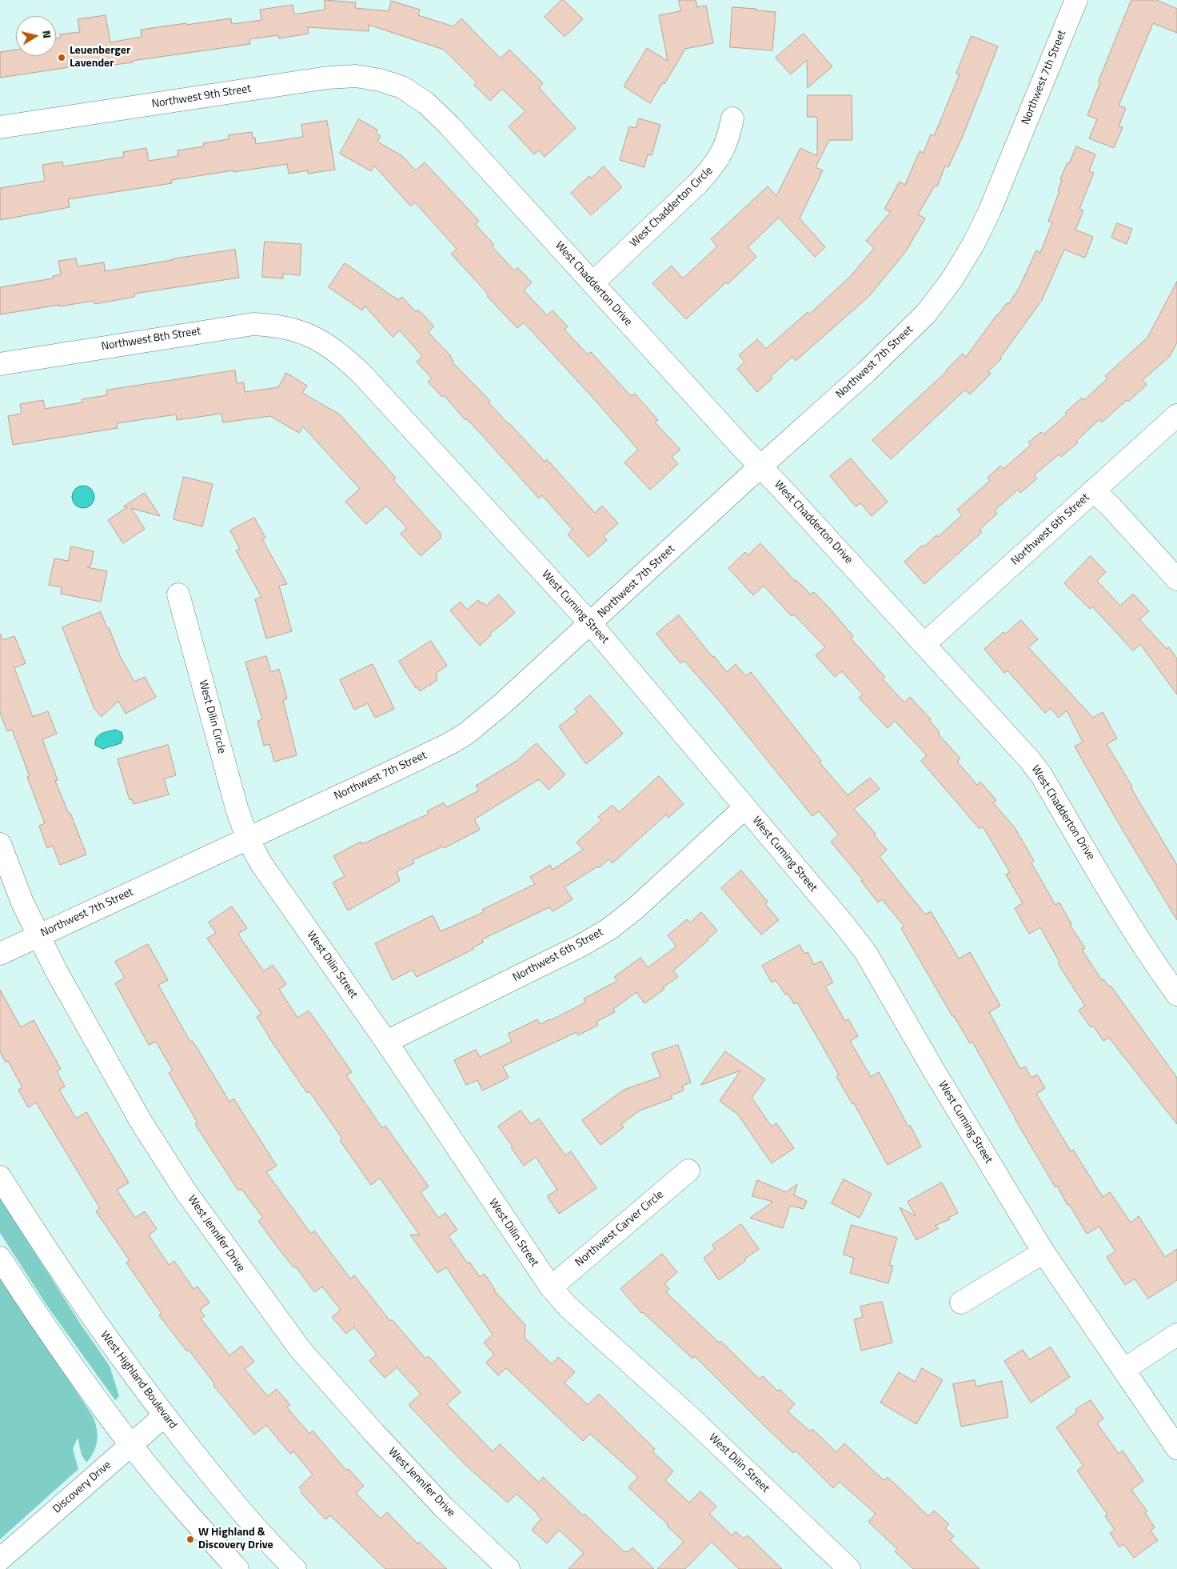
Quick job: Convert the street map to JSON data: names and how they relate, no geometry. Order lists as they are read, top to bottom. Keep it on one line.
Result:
{"streets":{"street":["Northwest 7th Street","Northwest 9th Street","West Chadderton Circle","West Chadderton Drive","Northwest 8th Street","Northwest 6th Street","West Cuming Street","West Dilin Circle","West Dilin Street","Northwest Carver Circle","West Jennifer Drive","West Highland Boulevard","Discovery Drive"]},"crossings":[["Northwest 7th Street","West Chadderton Drive"],["Northwest 7th Street","West Cuming Street"],["Northwest 7th Street","West Dilin Circle"],["Northwest 7th Street","West Dilin Street"],["Northwest 7th Street","West Jennifer Drive"],["Northwest 9th Street","West Chadderton Drive"],["West Chadderton Circle","West Chadderton Drive"],["West Chadderton Drive","Northwest 6th Street"],["Northwest 8th Street","West Cuming Street"],["Northwest 6th Street","West Cuming Street"],["Northwest 6th Street","West Dilin Street"],["West Dilin Circle","West Dilin Street"],["West Dilin Street","Northwest Carver Circle"],["West Highland Boulevard","Discovery Drive"]],"places":["Leuenberger Lavender","W Highland & Discovery Drive"],"north":"right"}
